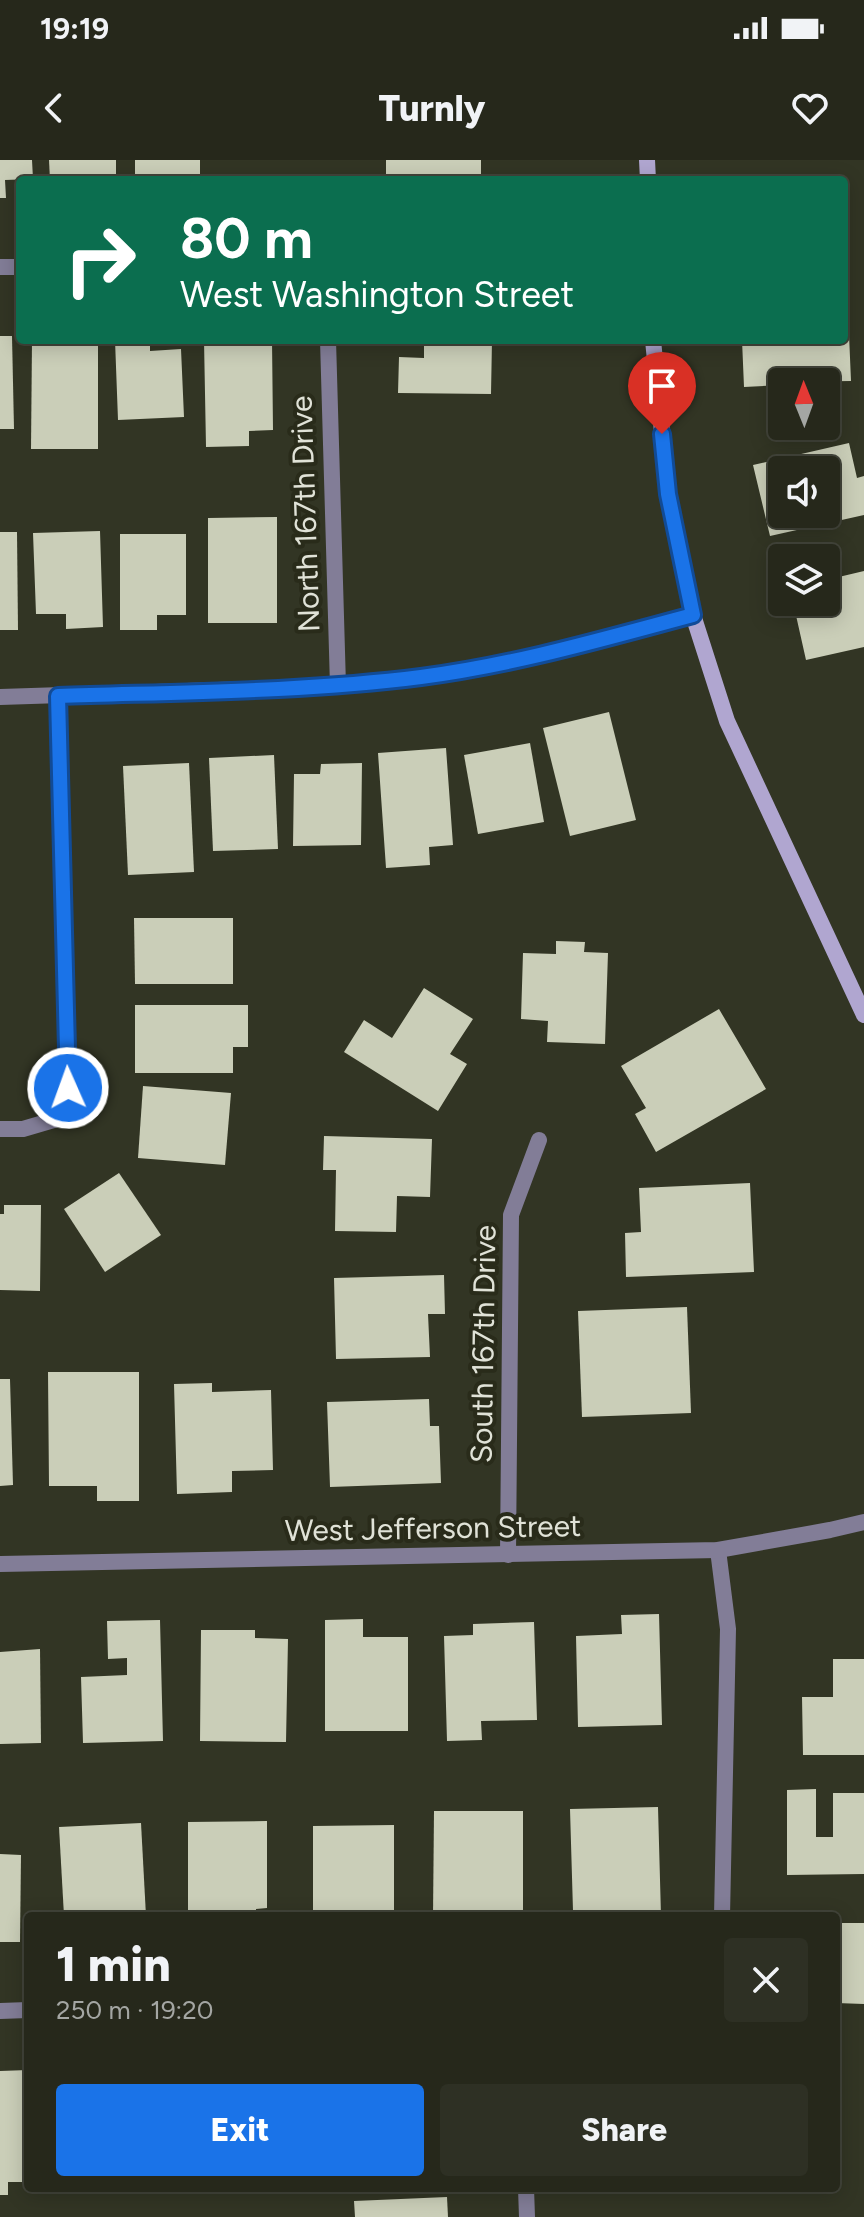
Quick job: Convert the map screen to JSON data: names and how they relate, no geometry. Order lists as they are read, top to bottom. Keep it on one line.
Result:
{"streets":{"street":["North 167th Drive","South 167th Drive","West Jefferson Street"]},"crossings":[["South 167th Drive","West Jefferson Street"]],"north":"top","page":{"status":"19:19","header":"Turnly","turn":["80 m","West Washington Street"],"heading":["1 min","250 m · 19:20"],"buttons":["Exit","Share"]}}
